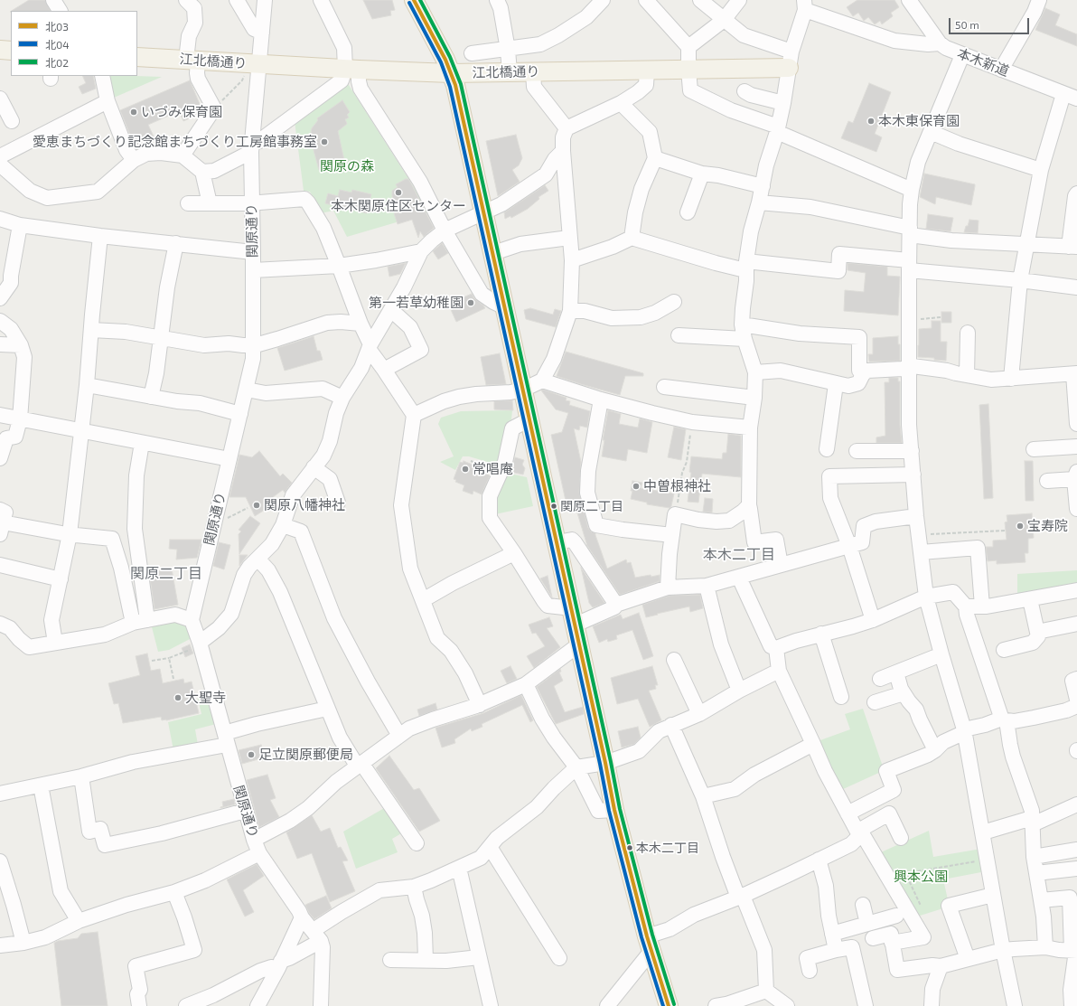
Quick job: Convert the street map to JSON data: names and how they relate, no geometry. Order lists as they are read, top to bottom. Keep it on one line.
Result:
{"streets":{"main road":["江北橋通り"],"street":["本木新道","関原通り"]},"crossings":[["江北橋通り","関原通り"]],"districts":["本木二丁目","関原二丁目"],"parks":["関原の森","興本公園"],"places":["いづみ保育園","本木東保育園","愛恵まちづくり記念館まちづくり工房館事務室","本木関原住区センター","第一若草幼稚園","常唱庵","中曽根神社","関原八幡神社","関原二丁目","宝寿院","大聖寺","足立関原郵便局","本木二丁目"],"lines":["transit line 北03","transit line 北02","transit line 北04"],"legend":["北03","北04","北02"],"scale_bar":"50 m"}
